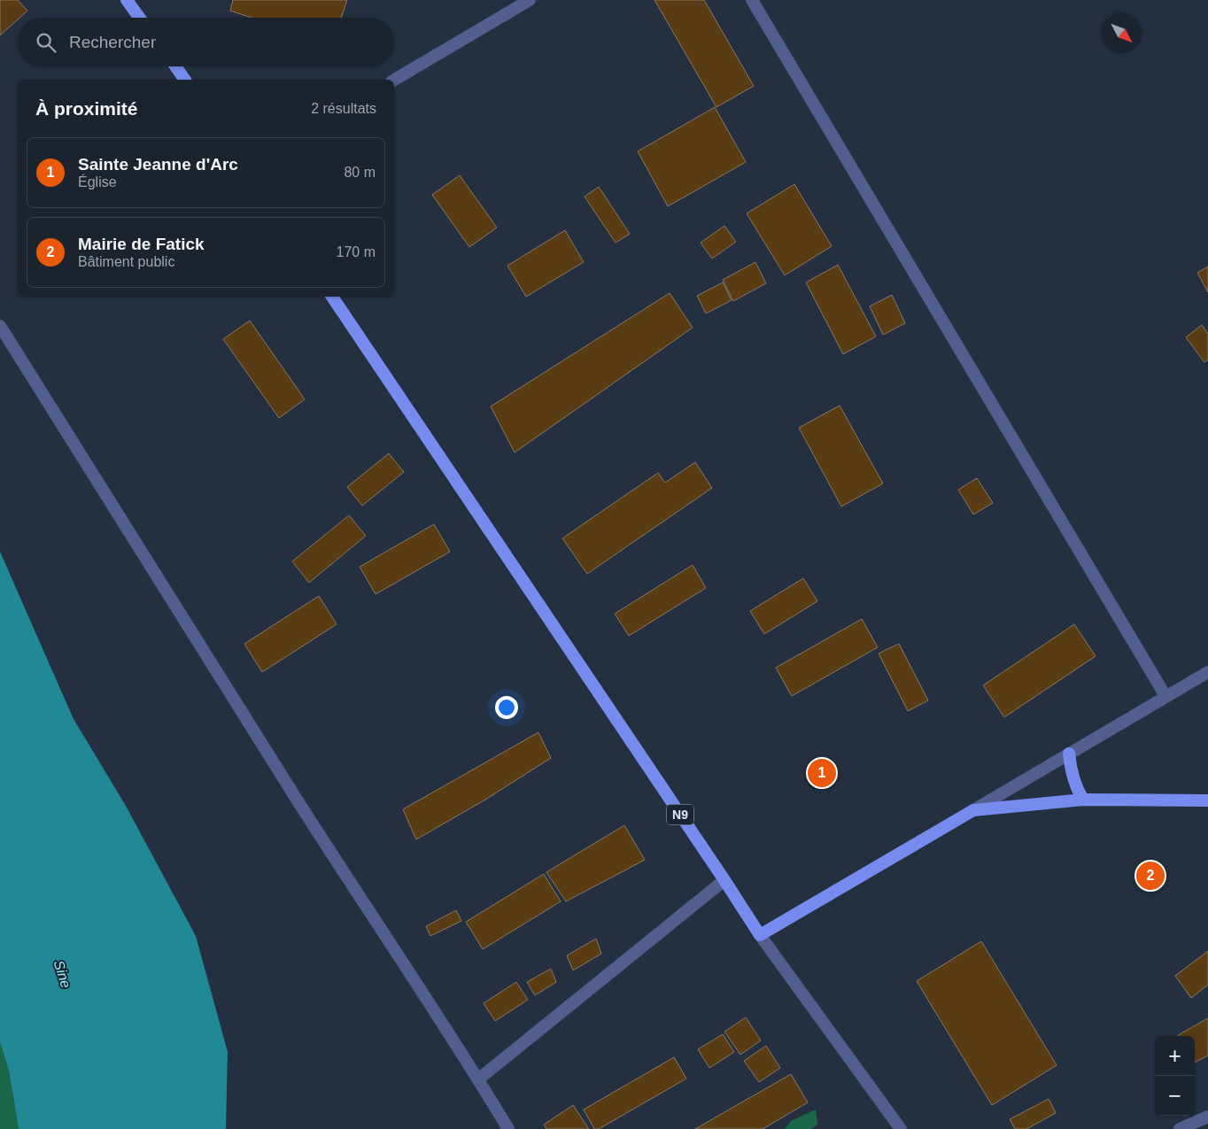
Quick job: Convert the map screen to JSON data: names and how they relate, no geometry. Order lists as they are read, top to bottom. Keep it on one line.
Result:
{"streets":{"main road":["N9"]},"water":["Sine"],"north":"bottom right","page":{"search":"Rechercher","heading":["À proximité","2 résultats"],"list":[{"mark":"1","name":"Sainte Jeanne d'Arc","note":"Église","value":"80 m"},{"mark":"2","name":"Mairie de Fatick","note":"Bâtiment public","value":"170 m"}],"pins":["1","2"],"map_buttons":["+","−"]}}
